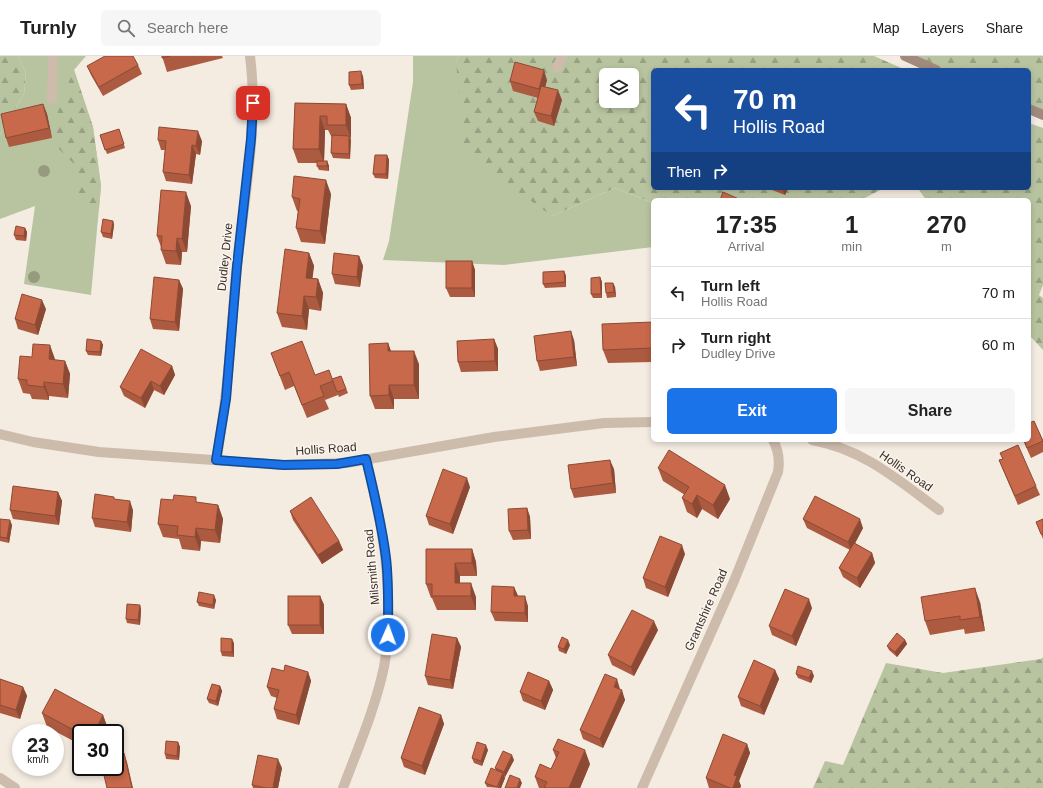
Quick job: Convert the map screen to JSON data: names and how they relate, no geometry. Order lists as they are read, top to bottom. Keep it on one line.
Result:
{"streets":{"street":["Dudley Drive","Hollis Road","Milsmith Road","Grantshire Road"]},"crossings":[["Dudley Drive","Hollis Road"],["Hollis Road","Milsmith Road"]],"page":{"header":"Turnly","search":"Search here","nav":["Map","Layers","Share"],"turn":["70 m","Hollis Road"],"then":"Then","eta":["17:35","Arrival","1","min","270","m"],"list":[{"name":"Turn left","note":"Hollis Road","value":"70 m"},{"name":"Turn right","note":"Dudley Drive","value":"60 m"}],"buttons":["Exit","Share"],"speed":"23 km/h","limit":"30"}}
